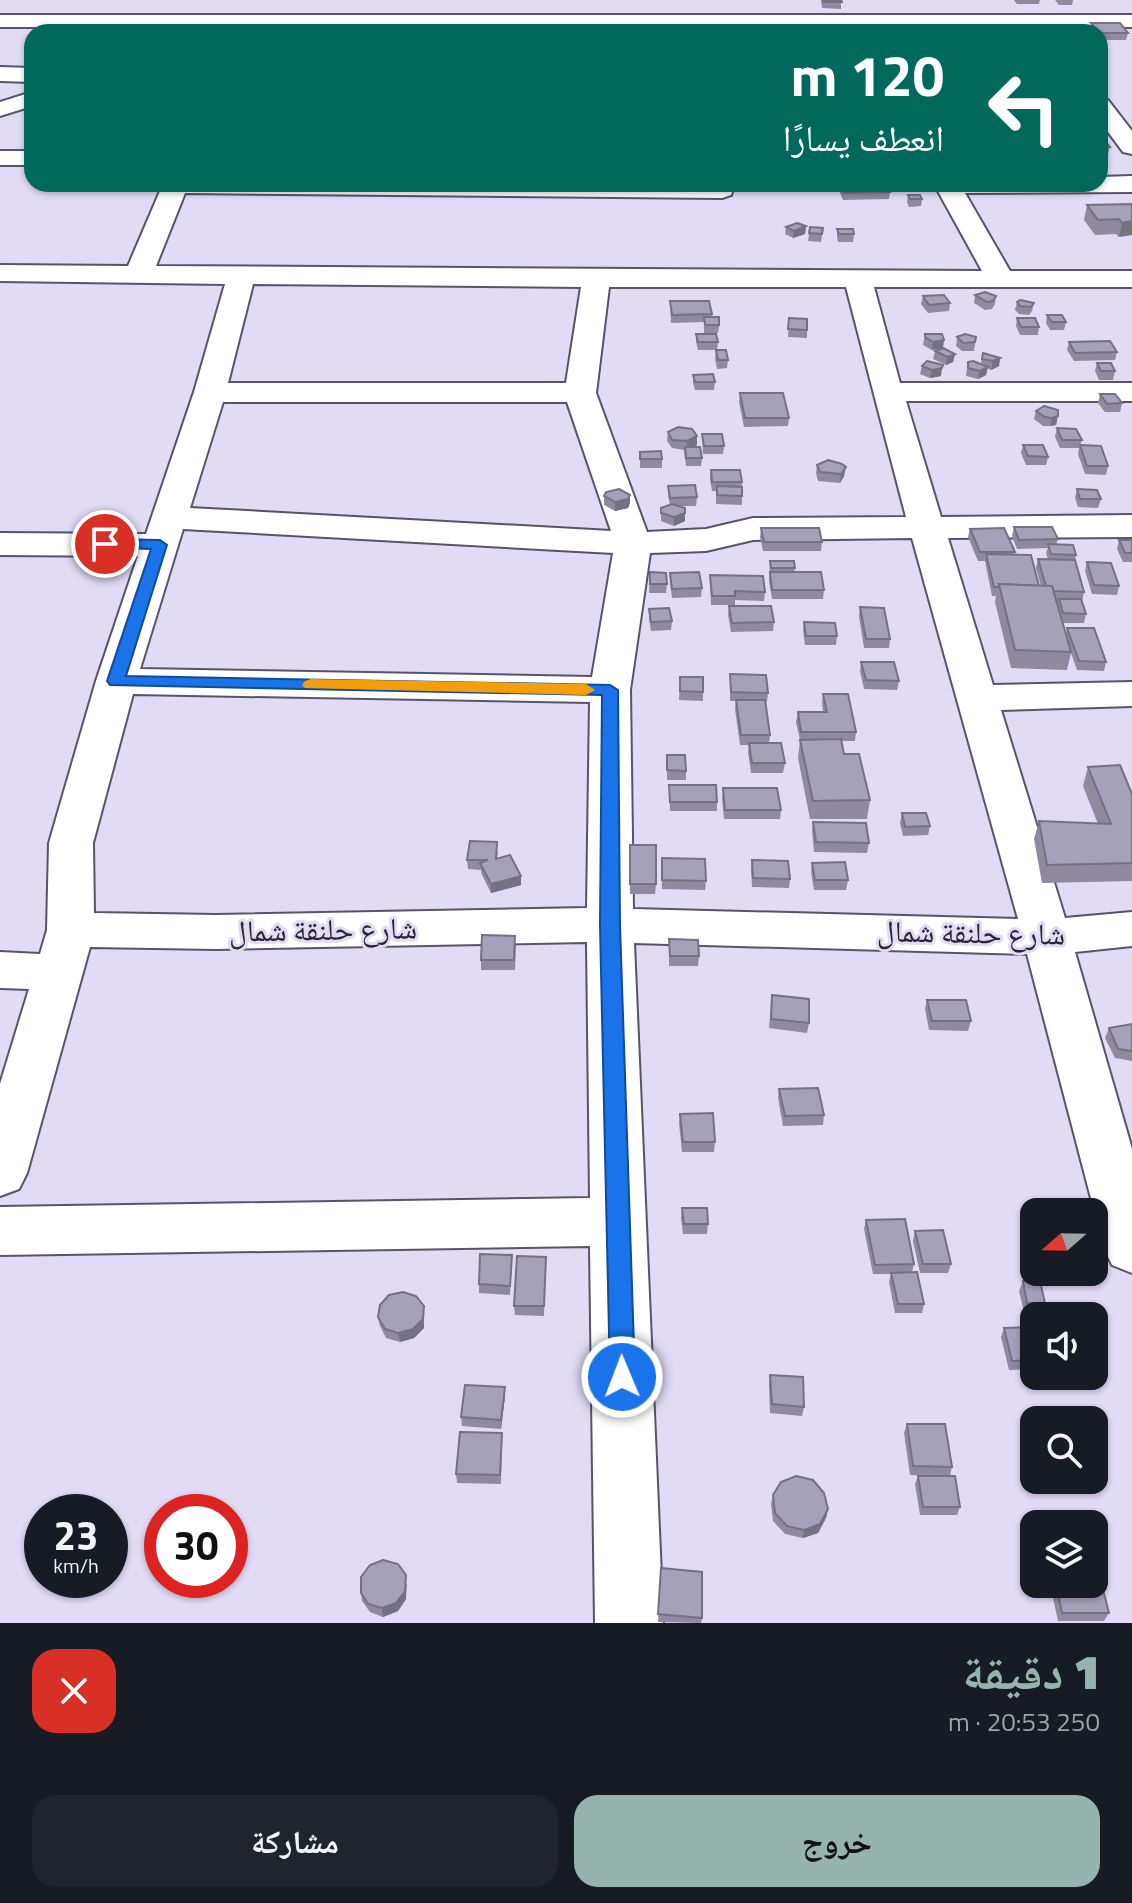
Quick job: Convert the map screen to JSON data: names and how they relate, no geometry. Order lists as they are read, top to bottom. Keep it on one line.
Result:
{"streets":{"street":["شارع حلنقة شمال"]},"north":"left","page":{"turn":["120 m","انعطف يسارًا"],"speed":"23 km/h","limit":"30","heading":["1 دقيقة","250 m · 20:53"],"buttons":["خروج","مشاركة"]}}
